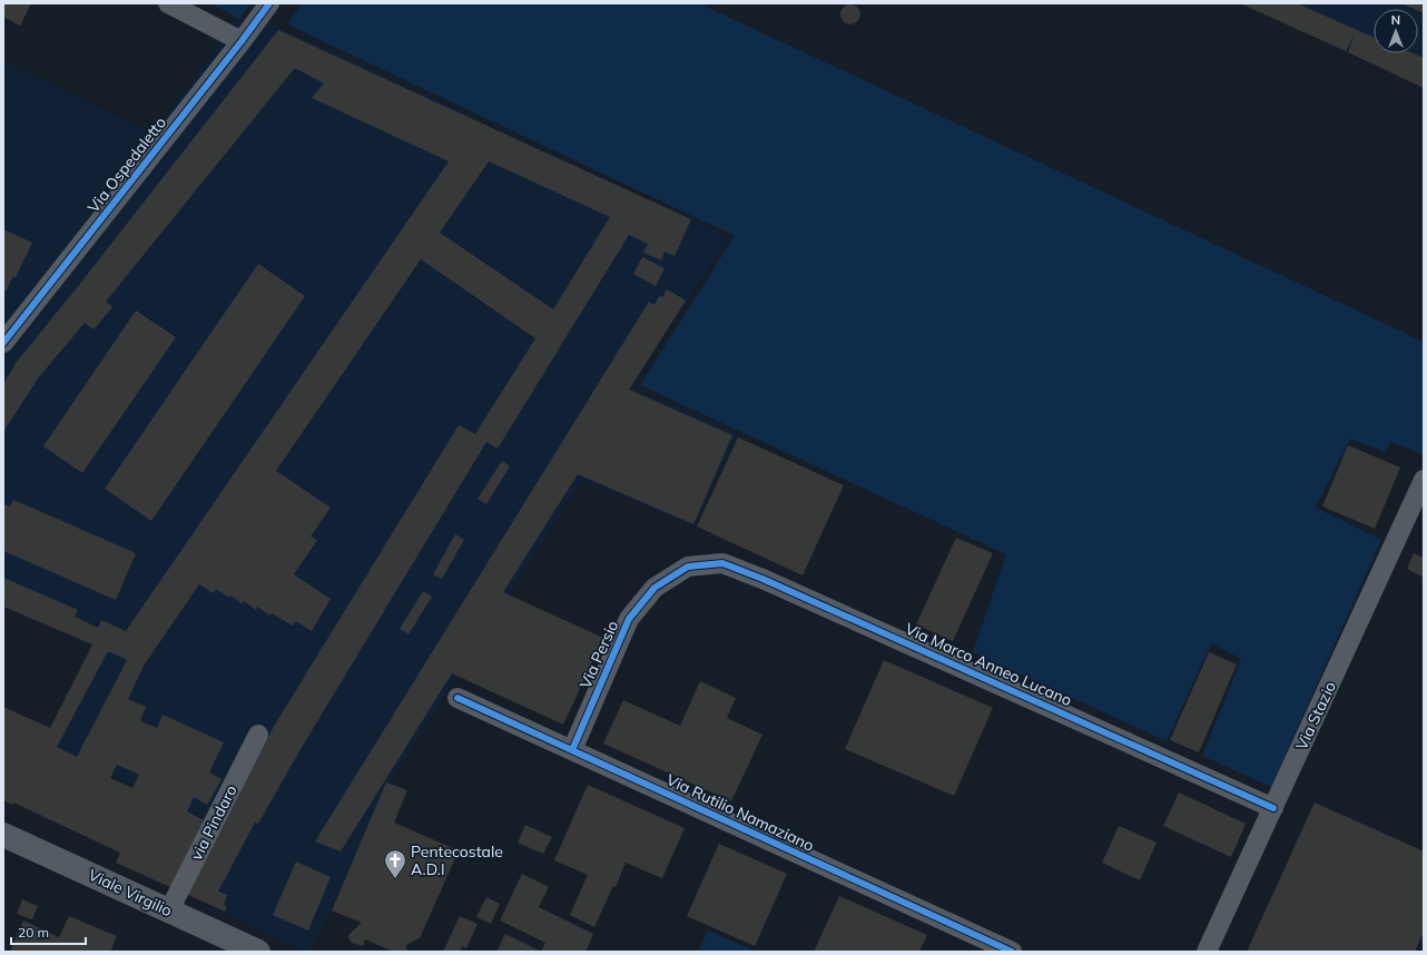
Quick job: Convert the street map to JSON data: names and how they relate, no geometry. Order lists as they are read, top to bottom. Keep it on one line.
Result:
{"streets":{"street":["Via Ospedaletto","Via Persio","Via Marco Anneo Lucano","Via Stazio","Via Rutilio Namaziano","via Pindaro","Viale Virgilio"]},"crossings":[["Via Persio","Via Marco Anneo Lucano"],["Via Persio","Via Rutilio Namaziano"],["Via Marco Anneo Lucano","Via Stazio"],["via Pindaro","Viale Virgilio"]],"places":{"church":["Pentecostale A.D.I"]},"scale_bar":"20 m","north":"top"}
